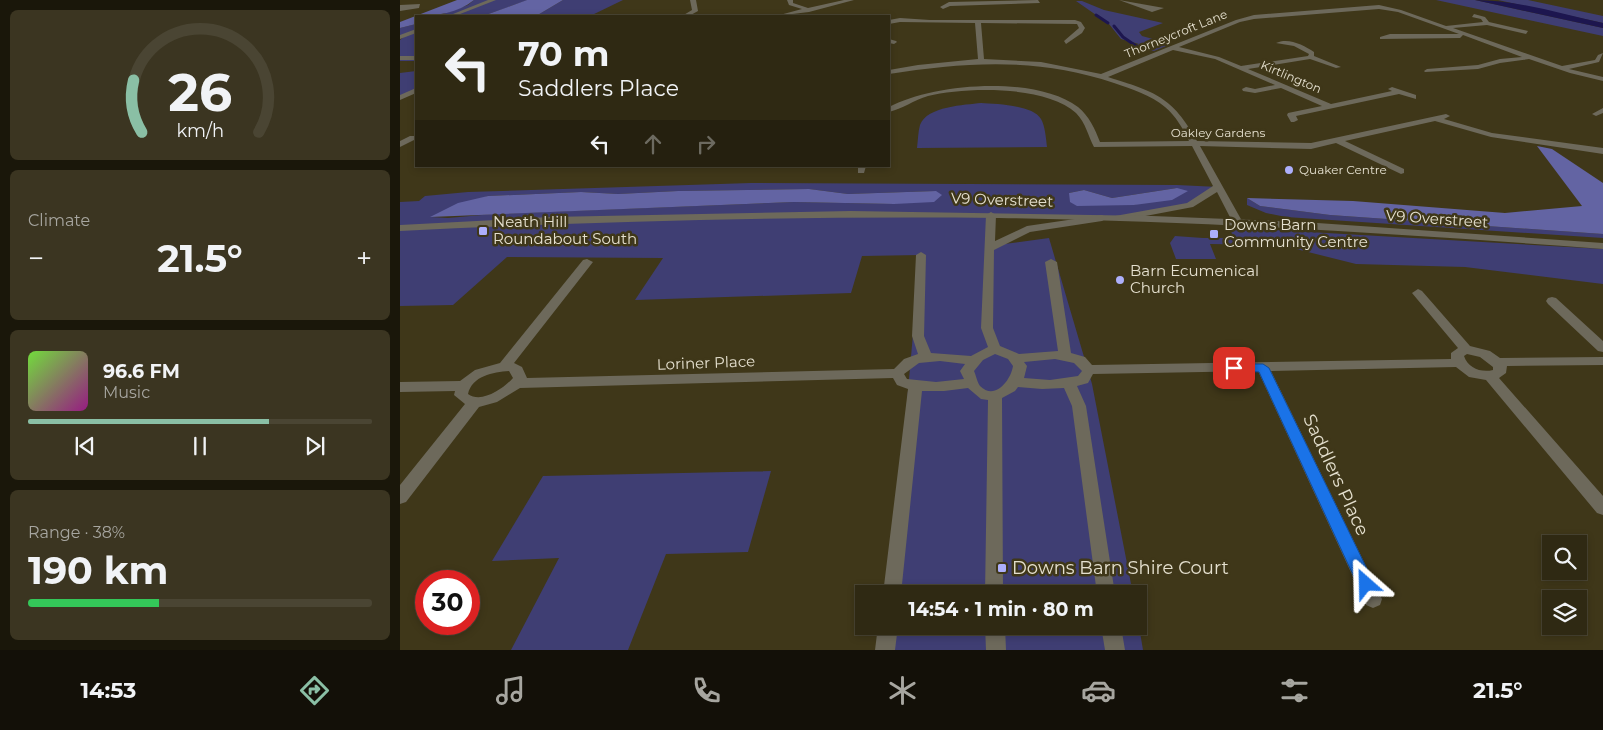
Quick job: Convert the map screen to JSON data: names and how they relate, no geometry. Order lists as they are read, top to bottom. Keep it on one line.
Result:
{"streets":{"street":["Thorneycroft Lane","Kirtlington","Oakley Gardens","V9 Overstreet","Loriner Place","Saddlers Place"]},"crossings":[["Thorneycroft Lane","Kirtlington"]],"places":{"other":["Quaker Centre","Barn Ecumenical Church"],"transit":["Neath Hill Roundabout South","Downs Barn Community Centre","Downs Barn Shire Court"]},"page":{"turn":["70 m","Saddlers Place"],"tile":["Climate",["Range · 38%","190 km"]],"heat":["−","21.5°","+"],"song":["96.6 FM","Music"],"limit":"30","trip":"14:54 · 1 min · 80 m","tabs":["14:53","21.5°"],"gauge":["26","km/h"]}}
